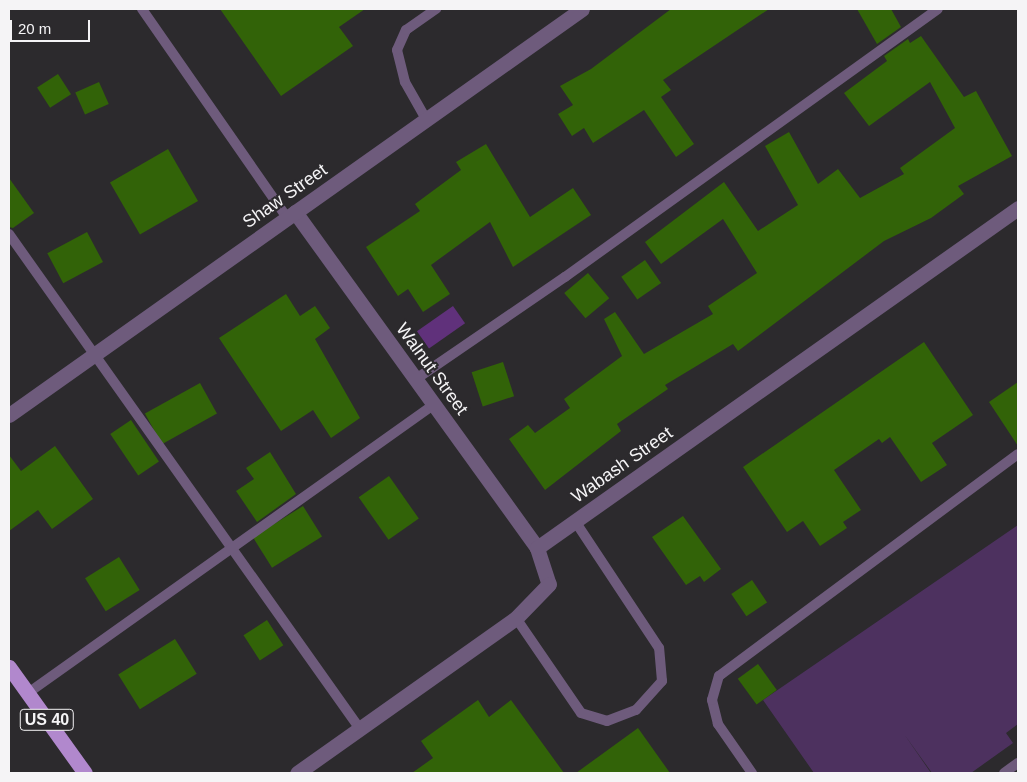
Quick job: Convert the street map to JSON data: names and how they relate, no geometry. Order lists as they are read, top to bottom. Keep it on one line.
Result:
{"streets":{"main road":["US 40"],"street":["Shaw Street","Walnut Street","Wabash Street"]},"crossings":[["Shaw Street","Walnut Street"],["Walnut Street","Wabash Street"]],"scale_bar":"20 m"}
